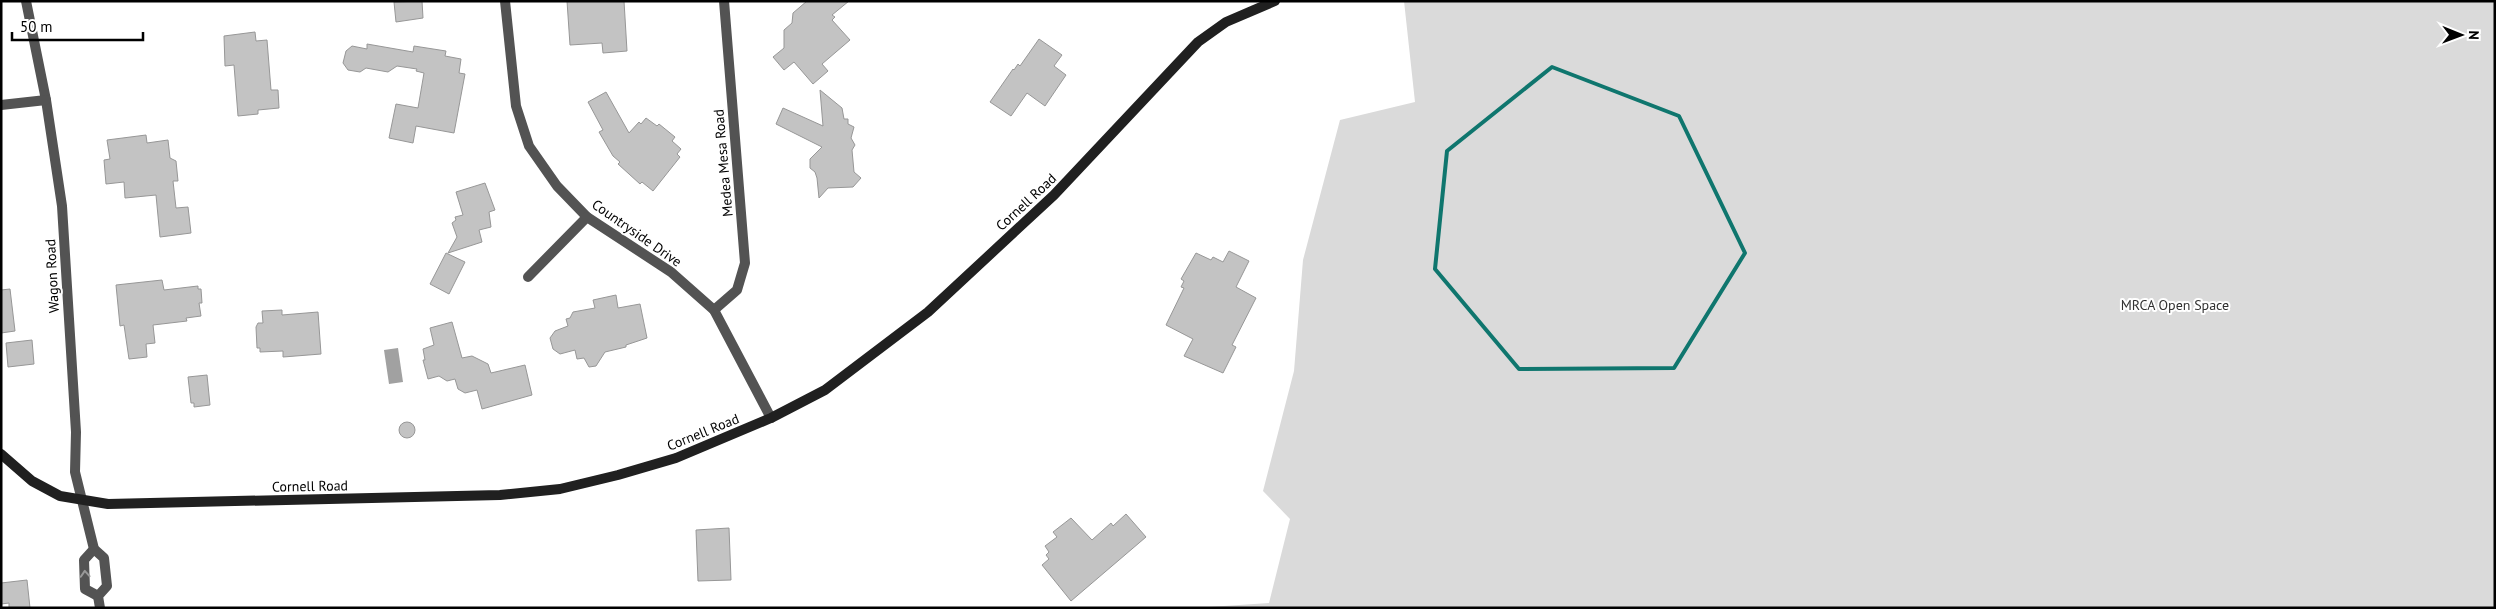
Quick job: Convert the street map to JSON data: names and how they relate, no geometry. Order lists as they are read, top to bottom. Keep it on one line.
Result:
{"streets":{"main road":["Cornell Road"],"street":["Medea Mesa Road","Countryside Drive","Wagon Road"]},"crossings":[["Medea Mesa Road","Countryside Drive"],["Cornell Road","Countryside Drive"],["Cornell Road","Wagon Road"]],"parks":["MRCA Open Space"],"scale_bar":"50 m","north":"right"}
